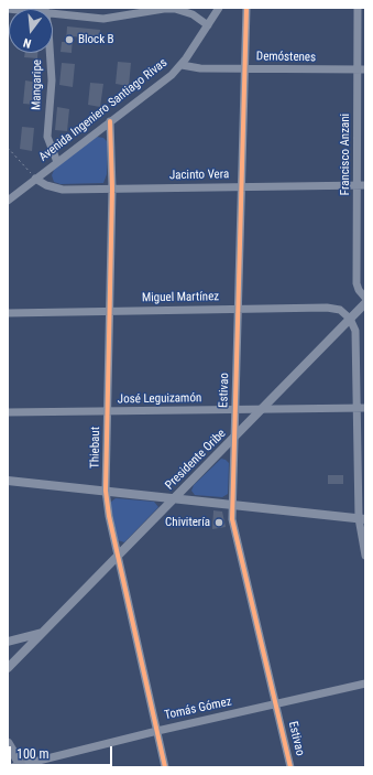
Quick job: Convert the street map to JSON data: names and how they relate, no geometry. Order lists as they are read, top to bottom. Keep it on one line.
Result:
{"streets":{"street":["Demóstenes","Mangaripe","Avenida Ingeniero Santiago Rivas","Francisco Anzani","Jacinto Vera","Miguel Martínez","Estivao","José Leguizamón","Thiebaut","Presidente Oribe","Tomás Gómez"]},"crossings":[["Demóstenes","Avenida Ingeniero Santiago Rivas"],["Demóstenes","Francisco Anzani"],["Demóstenes","Estivao"],["Mangaripe","Avenida Ingeniero Santiago Rivas"],["Avenida Ingeniero Santiago Rivas","Jacinto Vera"],["Avenida Ingeniero Santiago Rivas","Thiebaut"],["Francisco Anzani","Jacinto Vera"],["Jacinto Vera","Estivao"],["Jacinto Vera","Thiebaut"],["Miguel Martínez","Estivao"],["Miguel Martínez","Thiebaut"],["Miguel Martínez","Presidente Oribe"],["Estivao","José Leguizamón"],["Estivao","Presidente Oribe"],["Estivao","Tomás Gómez"],["José Leguizamón","Thiebaut"],["José Leguizamón","Presidente Oribe"],["Thiebaut","Presidente Oribe"],["Thiebaut","Tomás Gómez"]],"places":["Block B","Chivitería"],"scale_bar":"100 m","north":"bottom"}
